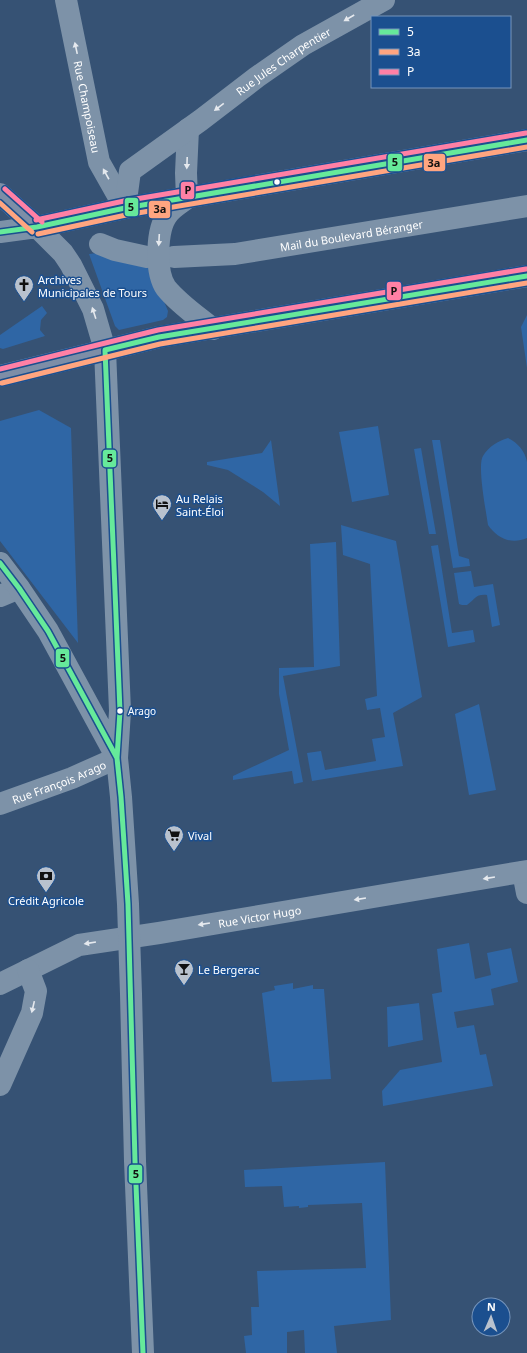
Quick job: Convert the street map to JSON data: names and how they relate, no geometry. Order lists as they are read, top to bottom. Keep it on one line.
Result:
{"streets":{"street":["Rue Jules Charpentier","Rue Champoiseau","Mail du Boulevard Béranger","Rue François Arago","Rue Victor Hugo"]},"crossings":[["Rue Jules Charpentier","Rue Champoiseau"]],"one_way":["Rue Jules Charpentier","Rue Victor Hugo"],"places":{"church":["Archives Municipales de Tours"],"hotel":["Au Relais Saint-Éloi"],"other":["Arago"],"supermarket":["Vival"],"bank":["Crédit Agricole"],"bar":["Le Bergerac"]},"lines":["transit line P","transit line 5","transit line 3a"],"legend":["5","3a","P"],"north":"top"}
